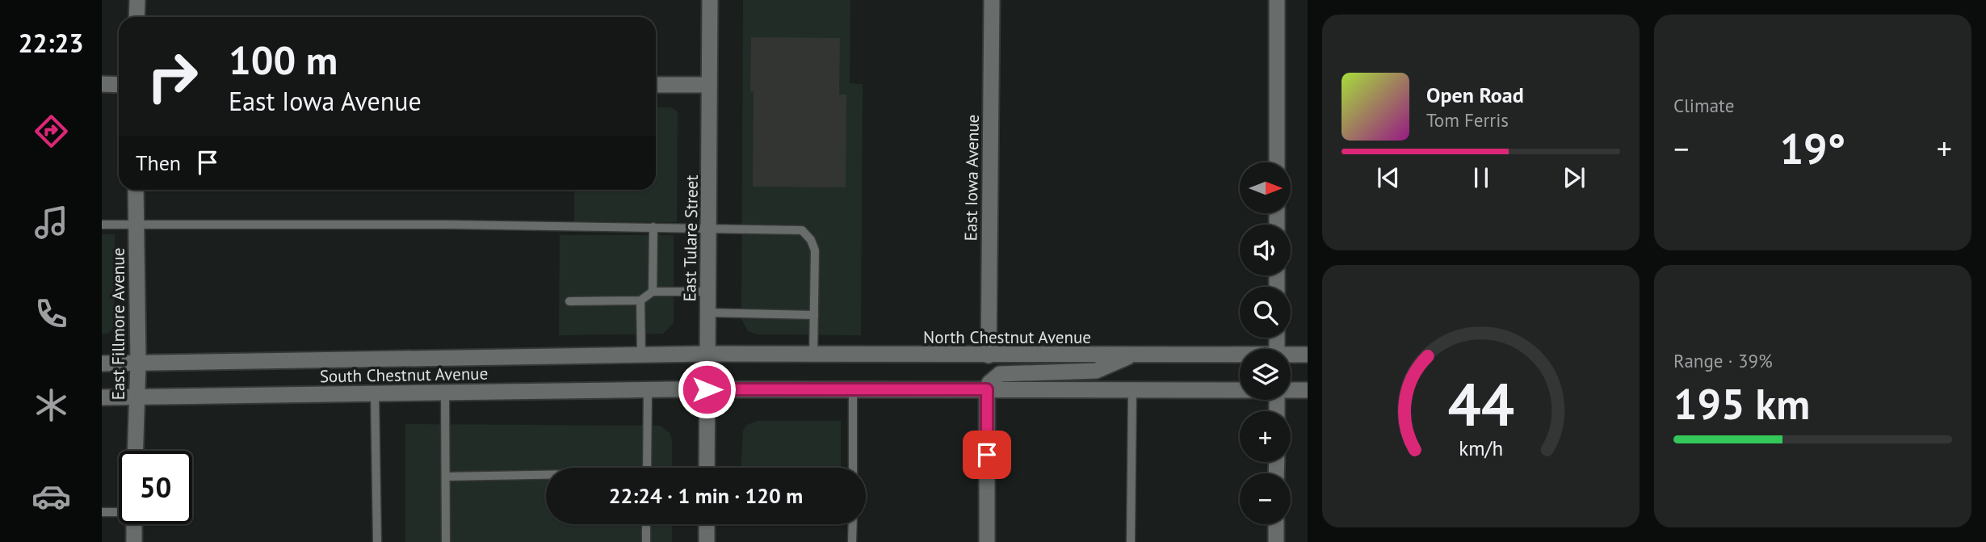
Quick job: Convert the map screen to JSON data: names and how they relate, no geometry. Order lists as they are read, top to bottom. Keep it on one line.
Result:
{"streets":{"main road":["East Iowa Avenue","East Tulare Street","East Fillmore Avenue","North Chestnut Avenue","South Chestnut Avenue"]},"crossings":[["East Iowa Avenue","North Chestnut Avenue"],["East Tulare Street","North Chestnut Avenue"],["East Tulare Street","South Chestnut Avenue"],["East Fillmore Avenue","South Chestnut Avenue"],["North Chestnut Avenue","South Chestnut Avenue"]],"north":"right","page":{"tabs":"22:23","tile":["Climate",["Range · 39%","195 km"]],"turn":["100 m","East Iowa Avenue"],"song":["Open Road","Tom Ferris"],"heat":["−","19°","+"],"then":"Then","map_buttons":["+","−"],"limit":"50","trip":"22:24 · 1 min · 120 m","gauge":["44","km/h"]}}
